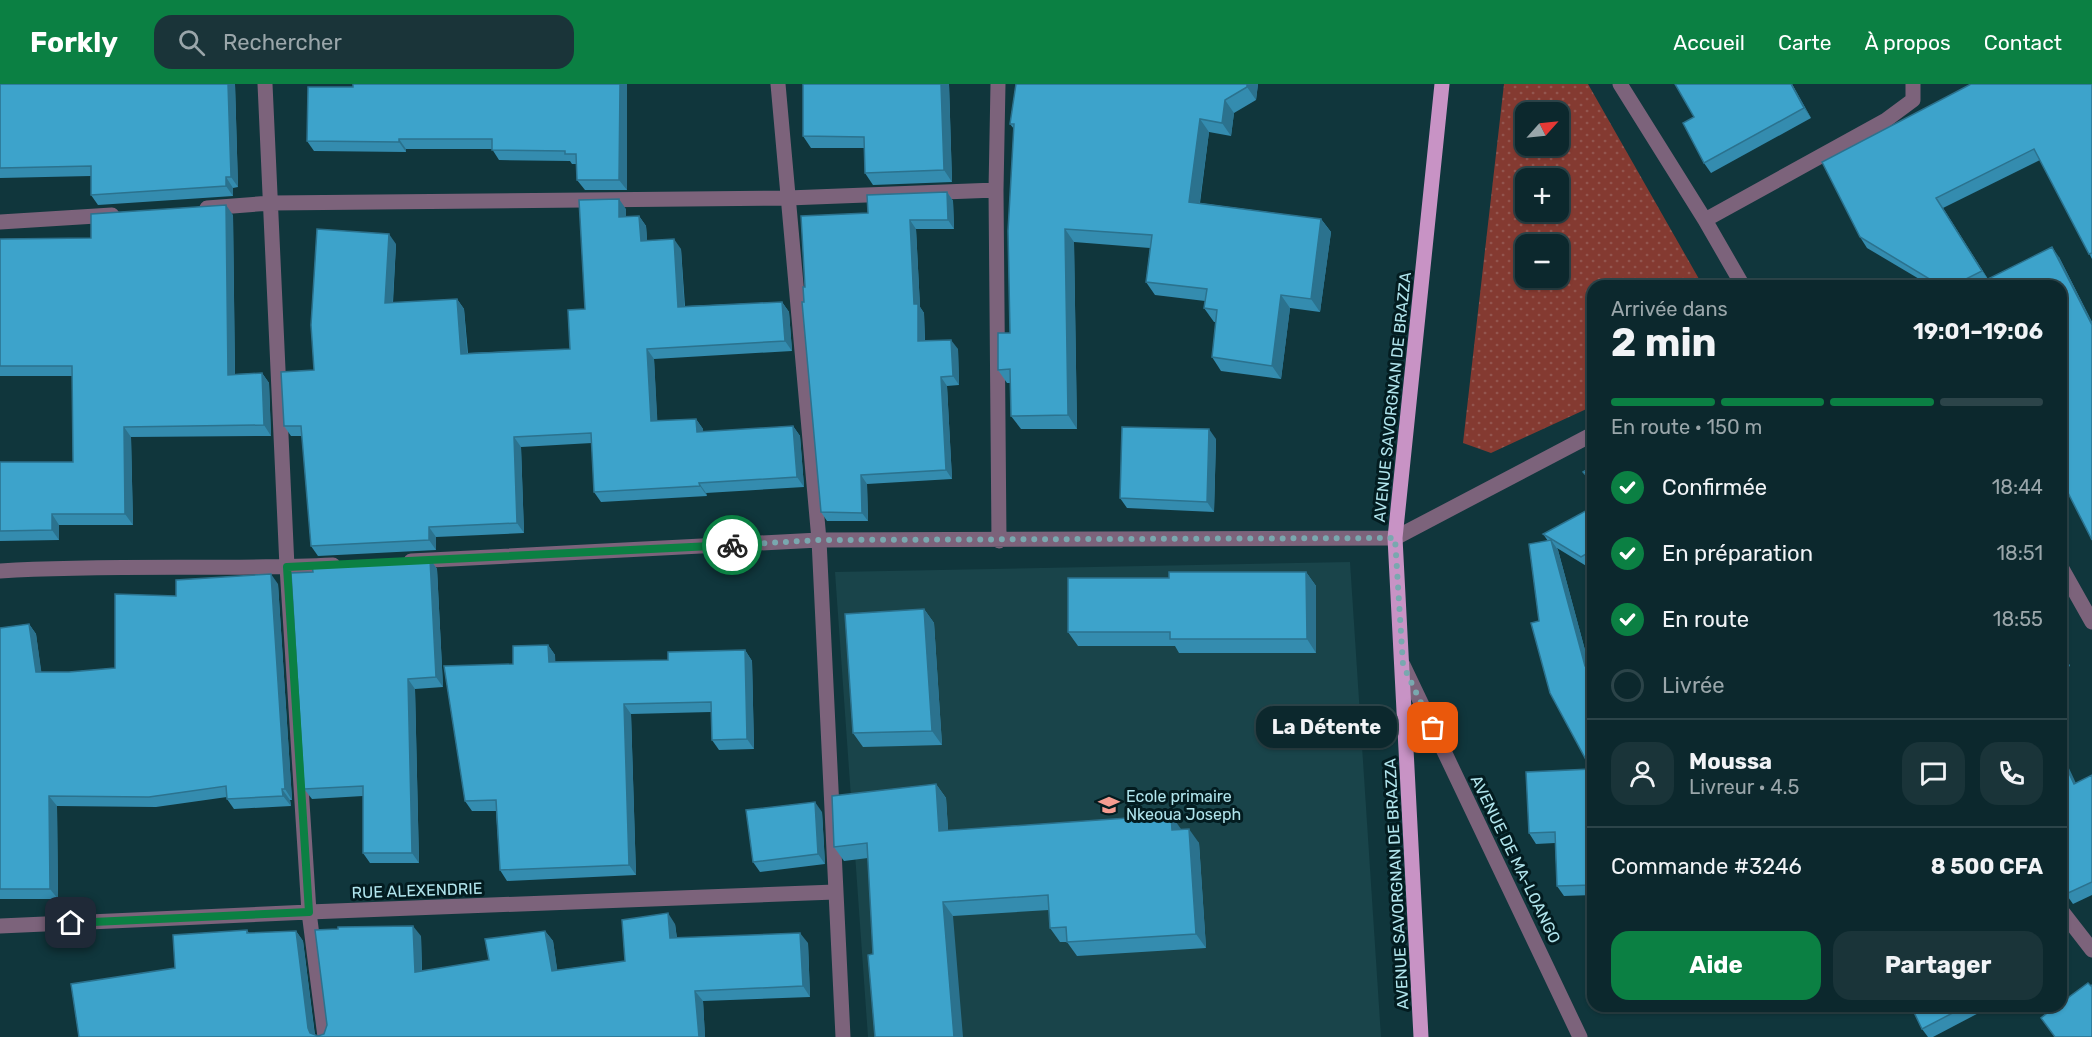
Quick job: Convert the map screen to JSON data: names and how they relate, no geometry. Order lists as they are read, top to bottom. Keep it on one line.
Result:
{"streets":{"main road":["AVENUE SAVORGNAN DE BRAZZA"],"street":["AVENUE DE MA-LOANGO","RUE ALEXENDRIE"]},"crossings":[["AVENUE SAVORGNAN DE BRAZZA","AVENUE DE MA-LOANGO"]],"places":{"other":["La Détente"],"school or university":["Ecole primaire Nkeoua Joseph"]},"north":"top right","page":{"header":"Forkly","search":"Rechercher","nav":["Accueil","Carte","À propos","Contact"],"map_buttons":["+","−"],"heading":["2 min","Arrivée dans","19:01–19:06"],"panel":["Moussa","Livreur · 4.5","Commande #3246","8 500 CFA"],"bar":"En route · 150 m","list":[["Confirmée","18:44"],["En préparation","18:51"],["En route","18:55"],"Livrée"],"bubble":"La Détente","buttons":["Aide","Partager"]}}
